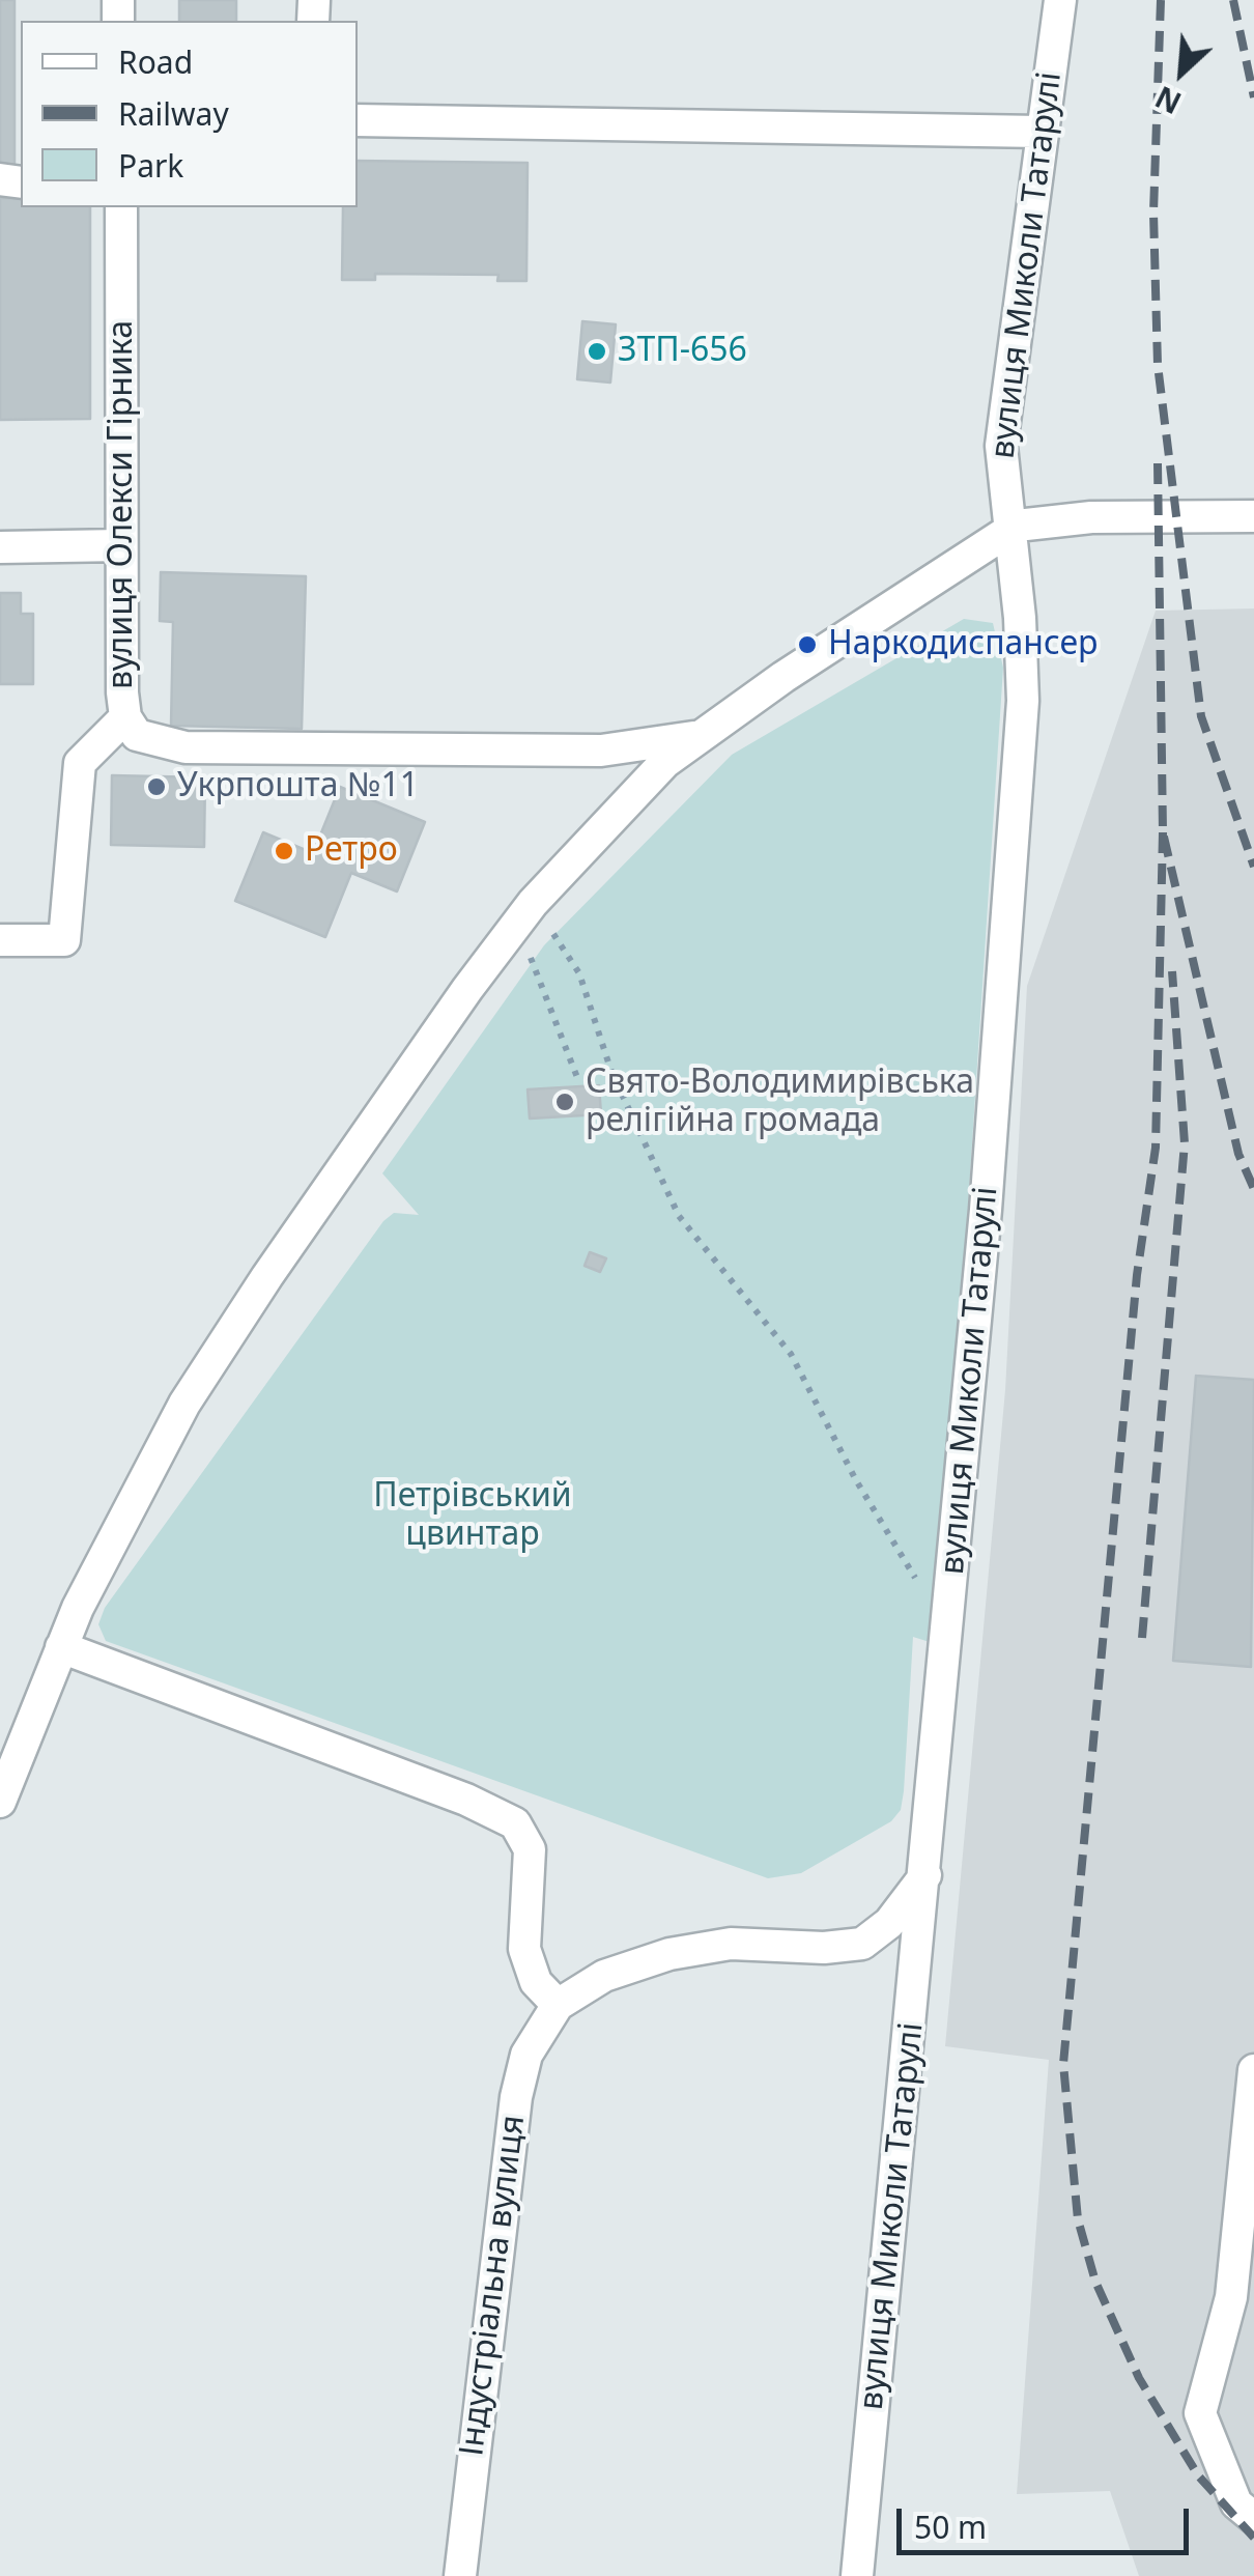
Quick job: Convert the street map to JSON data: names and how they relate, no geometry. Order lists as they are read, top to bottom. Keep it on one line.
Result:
{"streets":{"street":["вулиця Миколи Татарулі","вулиця Олекси Гірника","Індустріальна вулиця"]},"parks":["Петрівський цвинтар"],"places":["ЗТП-656","Наркодиспансер","Укрпошта №11","Ретро","Свято-Володимирівська релігійна громада"],"legend":["Road","Railway","Park"],"scale_bar":"50 m","north":"bottom left"}
